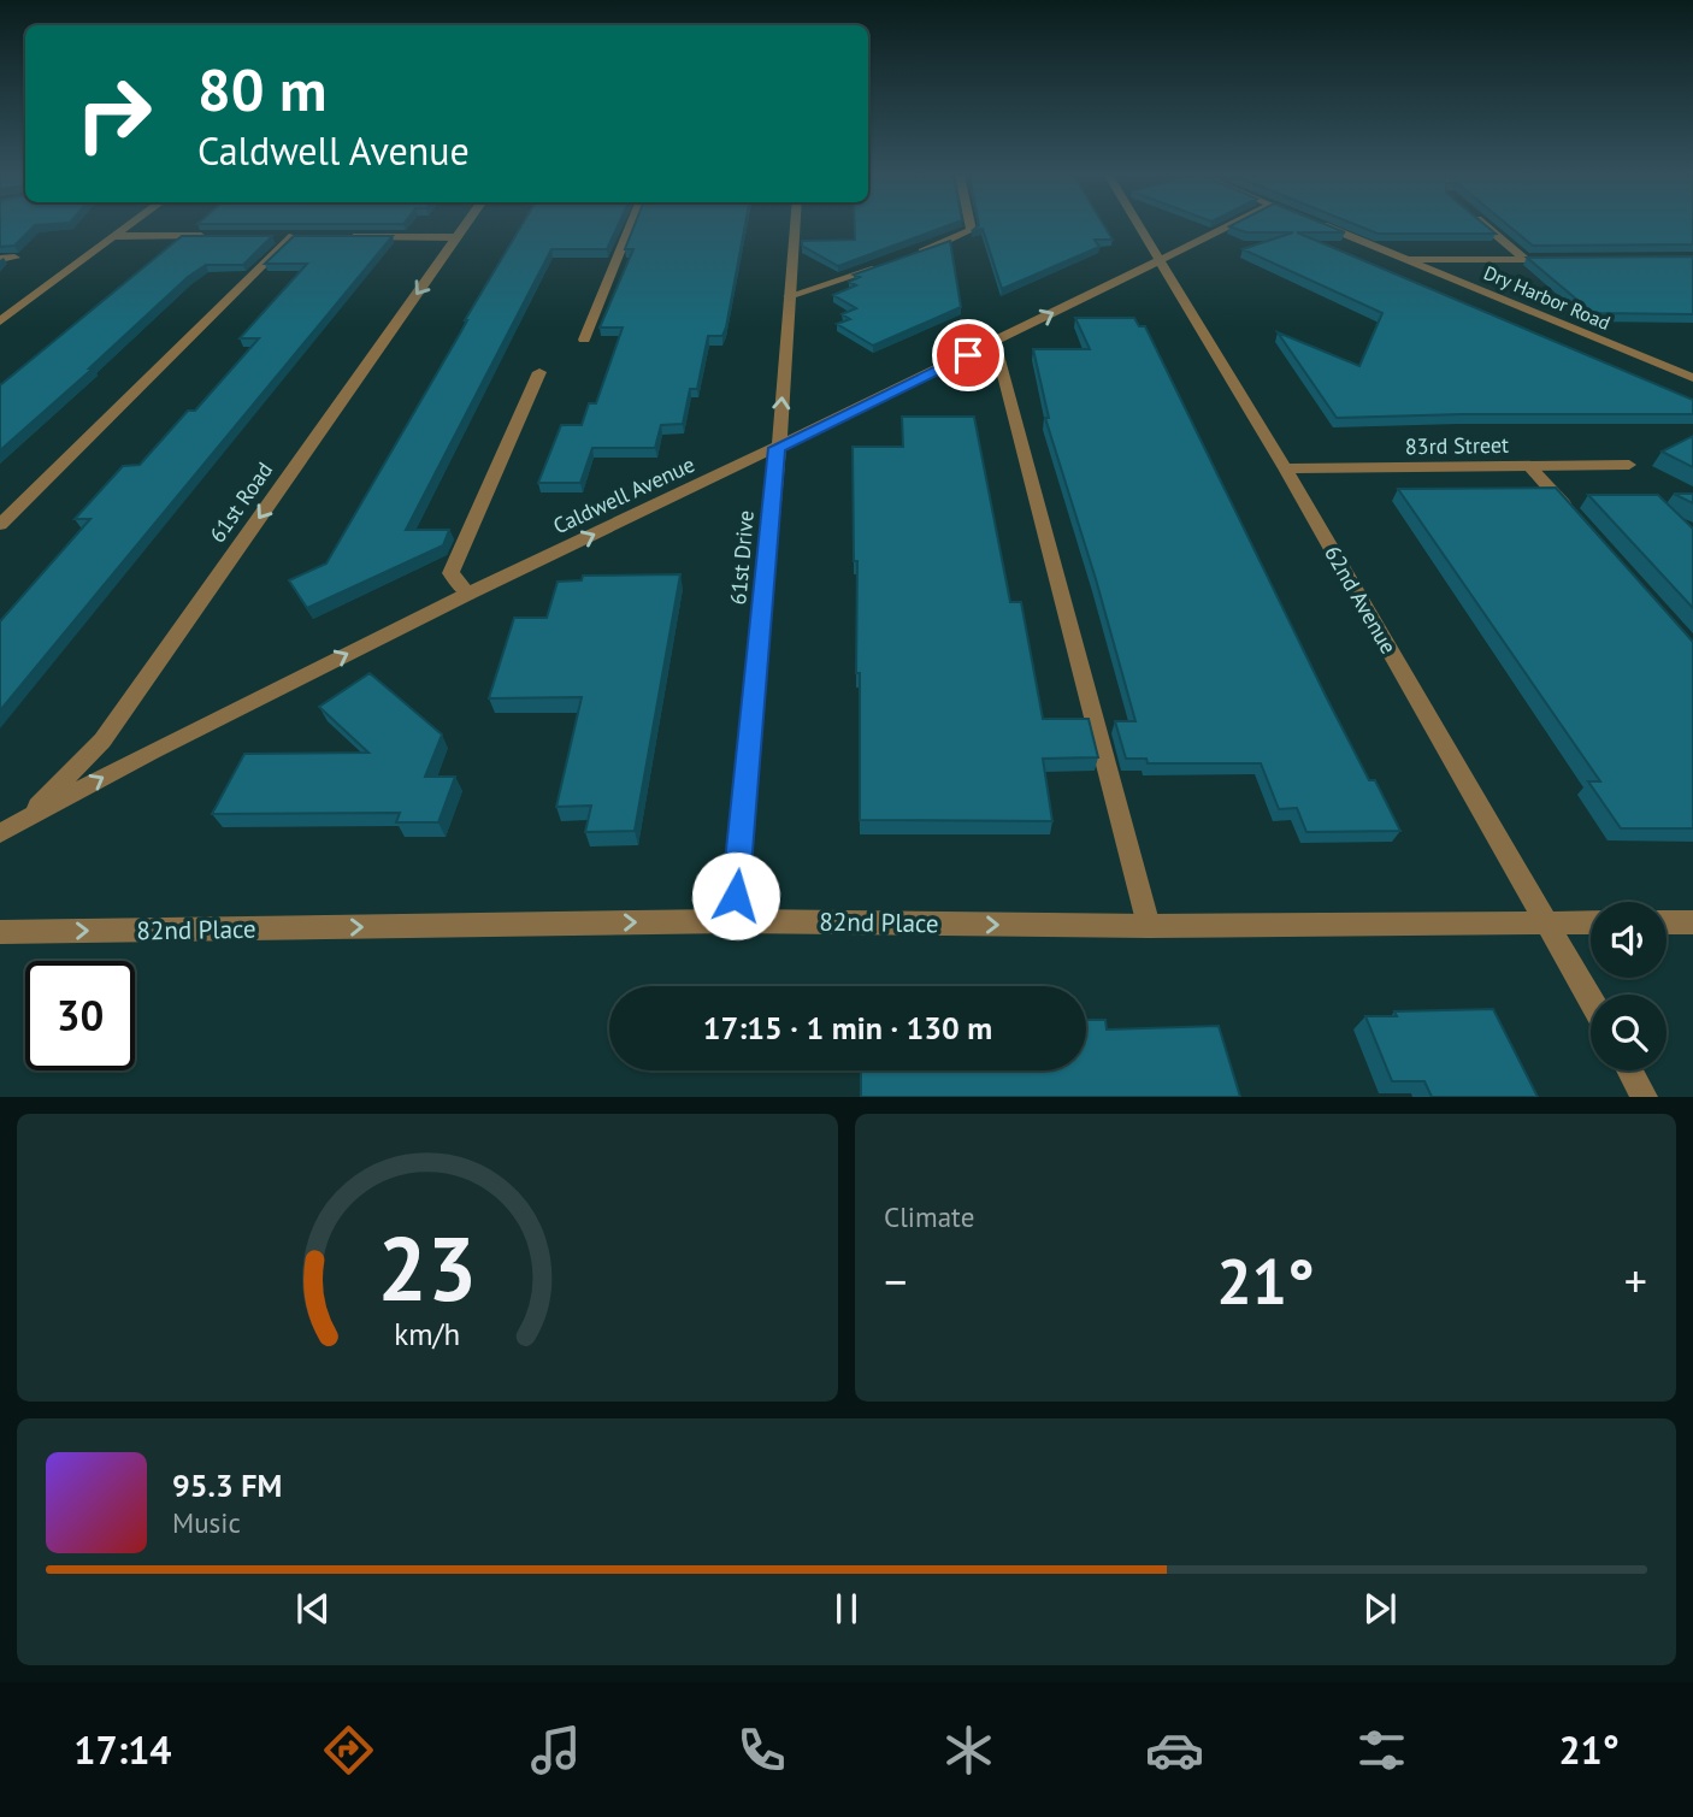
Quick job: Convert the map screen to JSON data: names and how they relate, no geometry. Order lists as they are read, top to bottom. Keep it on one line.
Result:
{"streets":{"street":["Dry Harbor Road","83rd Street","Caldwell Avenue","61st Road","61st Drive","62nd Avenue","82nd Place"]},"crossings":[["83rd Street","62nd Avenue"],["Caldwell Avenue","61st Road"],["Caldwell Avenue","61st Drive"],["Caldwell Avenue","62nd Avenue"],["61st Drive","82nd Place"],["62nd Avenue","82nd Place"]],"one_way":["Caldwell Avenue","61st Road","82nd Place"],"page":{"turn":["80 m","Caldwell Avenue"],"limit":"30","trip":"17:15 · 1 min · 130 m","tile":"Climate","heat":["−","21°","+"],"song":["95.3 FM","Music"],"tabs":["17:14","21°"],"gauge":["23","km/h"]}}
